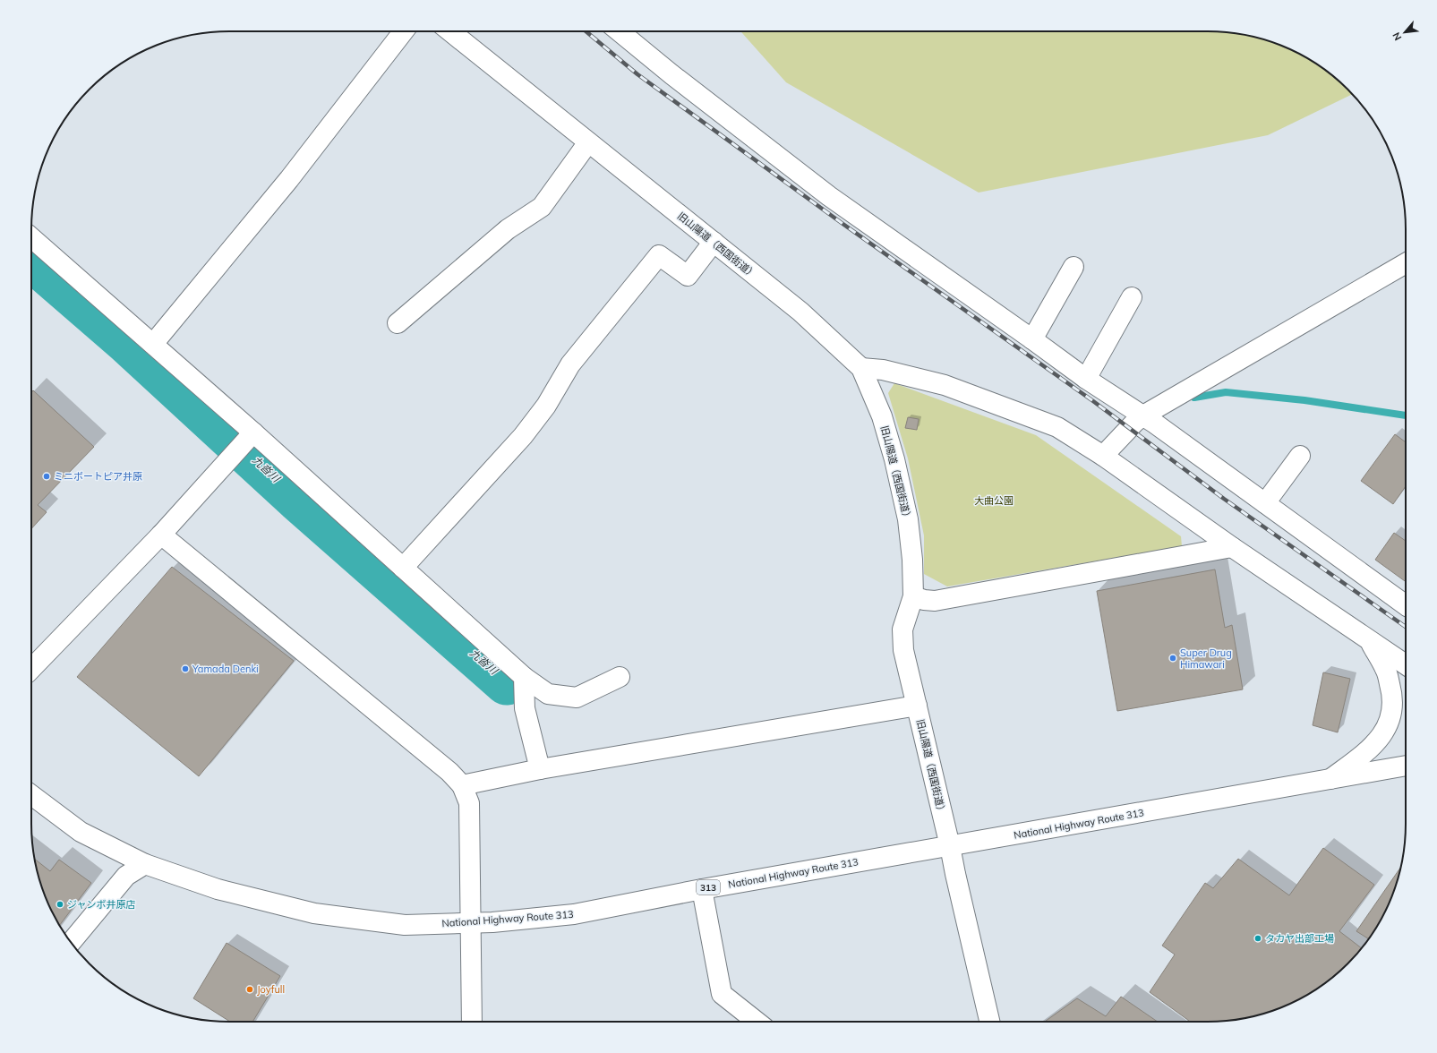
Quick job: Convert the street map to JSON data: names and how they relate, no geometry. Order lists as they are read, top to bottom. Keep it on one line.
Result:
{"streets":{"main road":["旧山陽道（西国街道）","National Highway Route 313","313"]},"crossings":[["旧山陽道（西国街道）","National Highway Route 313"]],"water":["九沓川"],"parks":["大曲公園"],"places":["ミニボートピア井原","Super Drug Himawari","Yamada Denki","ジャンボ井原店","タカヤ出部工場","Joyfull"],"north":"bottom left"}
